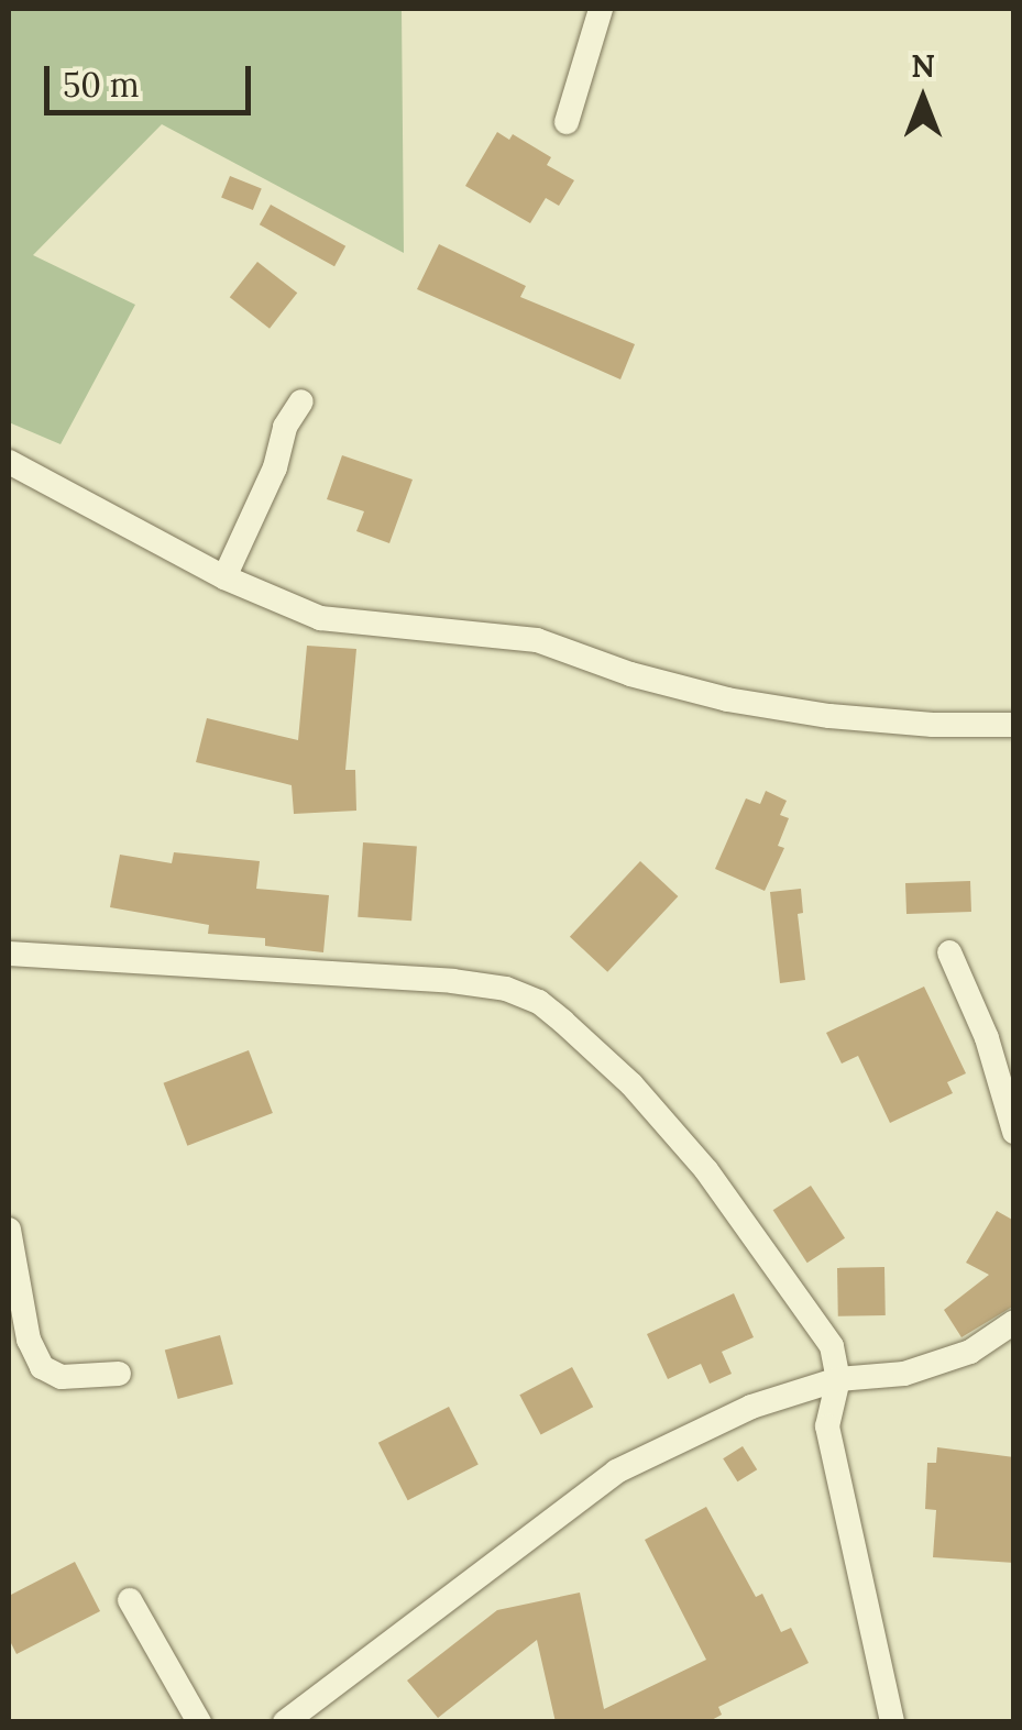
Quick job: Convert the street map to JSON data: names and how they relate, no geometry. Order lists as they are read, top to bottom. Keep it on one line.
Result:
{"scale_bar":"50 m","north":"top"}
